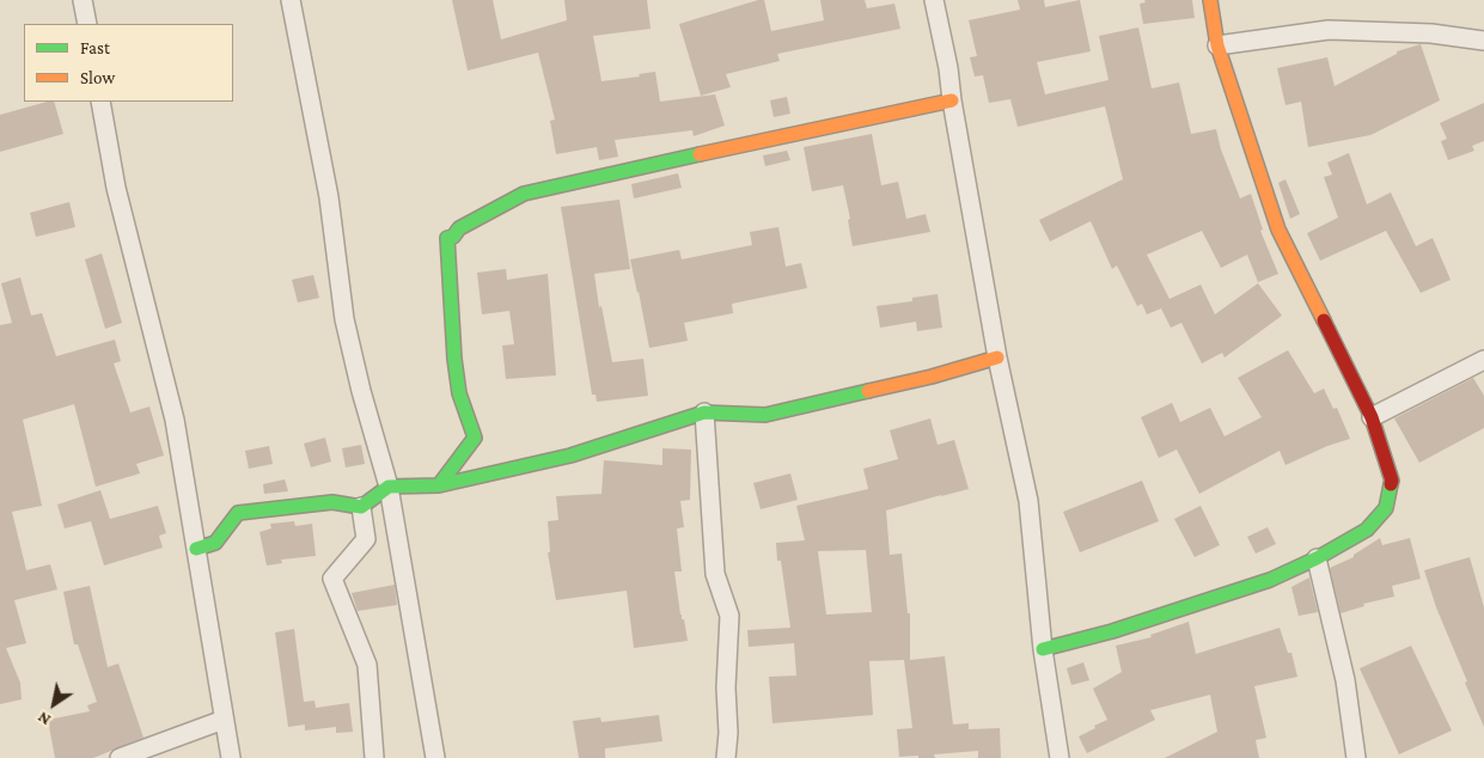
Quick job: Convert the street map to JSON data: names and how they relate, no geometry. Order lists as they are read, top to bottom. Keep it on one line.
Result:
{"legend":["Fast","Slow"],"north":"bottom left"}
